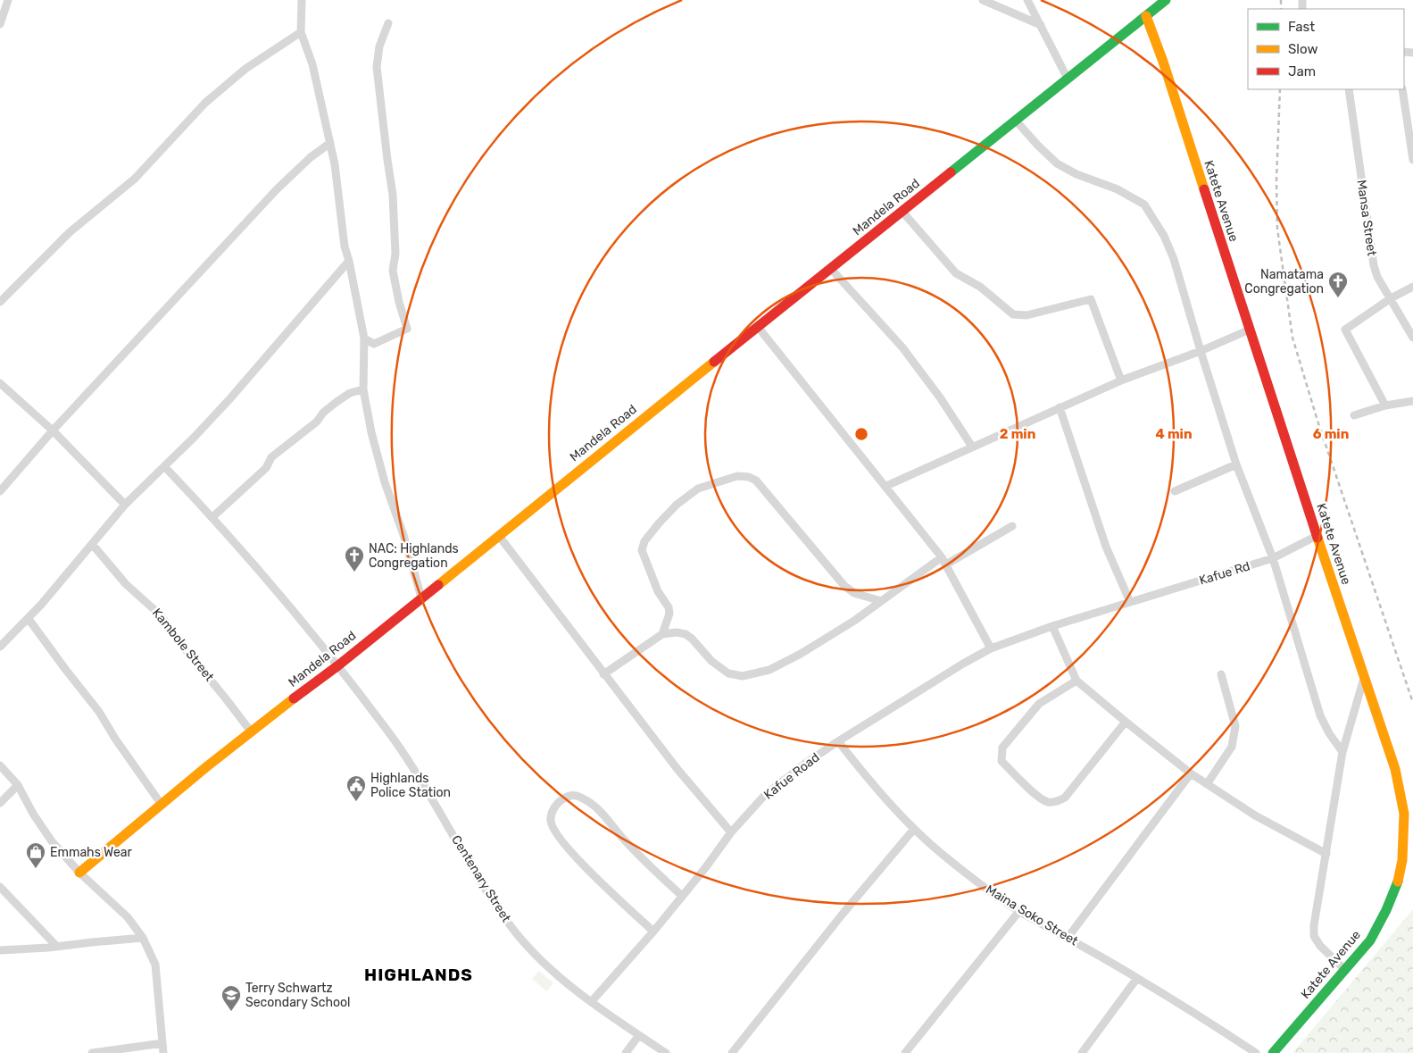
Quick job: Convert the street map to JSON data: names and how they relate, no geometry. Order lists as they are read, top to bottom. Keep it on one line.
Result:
{"streets":{"street":["Katete Avenue","Mandela Road","Mansa Street","Kafue Rd","Kambole Street","Kafue Road","Centenary Street","Maina Soko Street"]},"crossings":[["Katete Avenue","Mandela Road"],["Katete Avenue","Kafue Rd"],["Mandela Road","Kambole Street"],["Mandela Road","Centenary Street"],["Kafue Rd","Kafue Road"],["Kafue Road","Centenary Street"],["Kafue Road","Maina Soko Street"]],"districts":["HIGHLANDS"],"places":{"church":["Namatama Congregation","NAC: Highlands Congregation"],"public building":["Highlands Police Station"],"shop":["Emmahs Wear"],"school or university":["Terry Schwartz Secondary School"]},"legend":["Fast","Slow","Jam"],"rings":["2 min","4 min","6 min"]}
